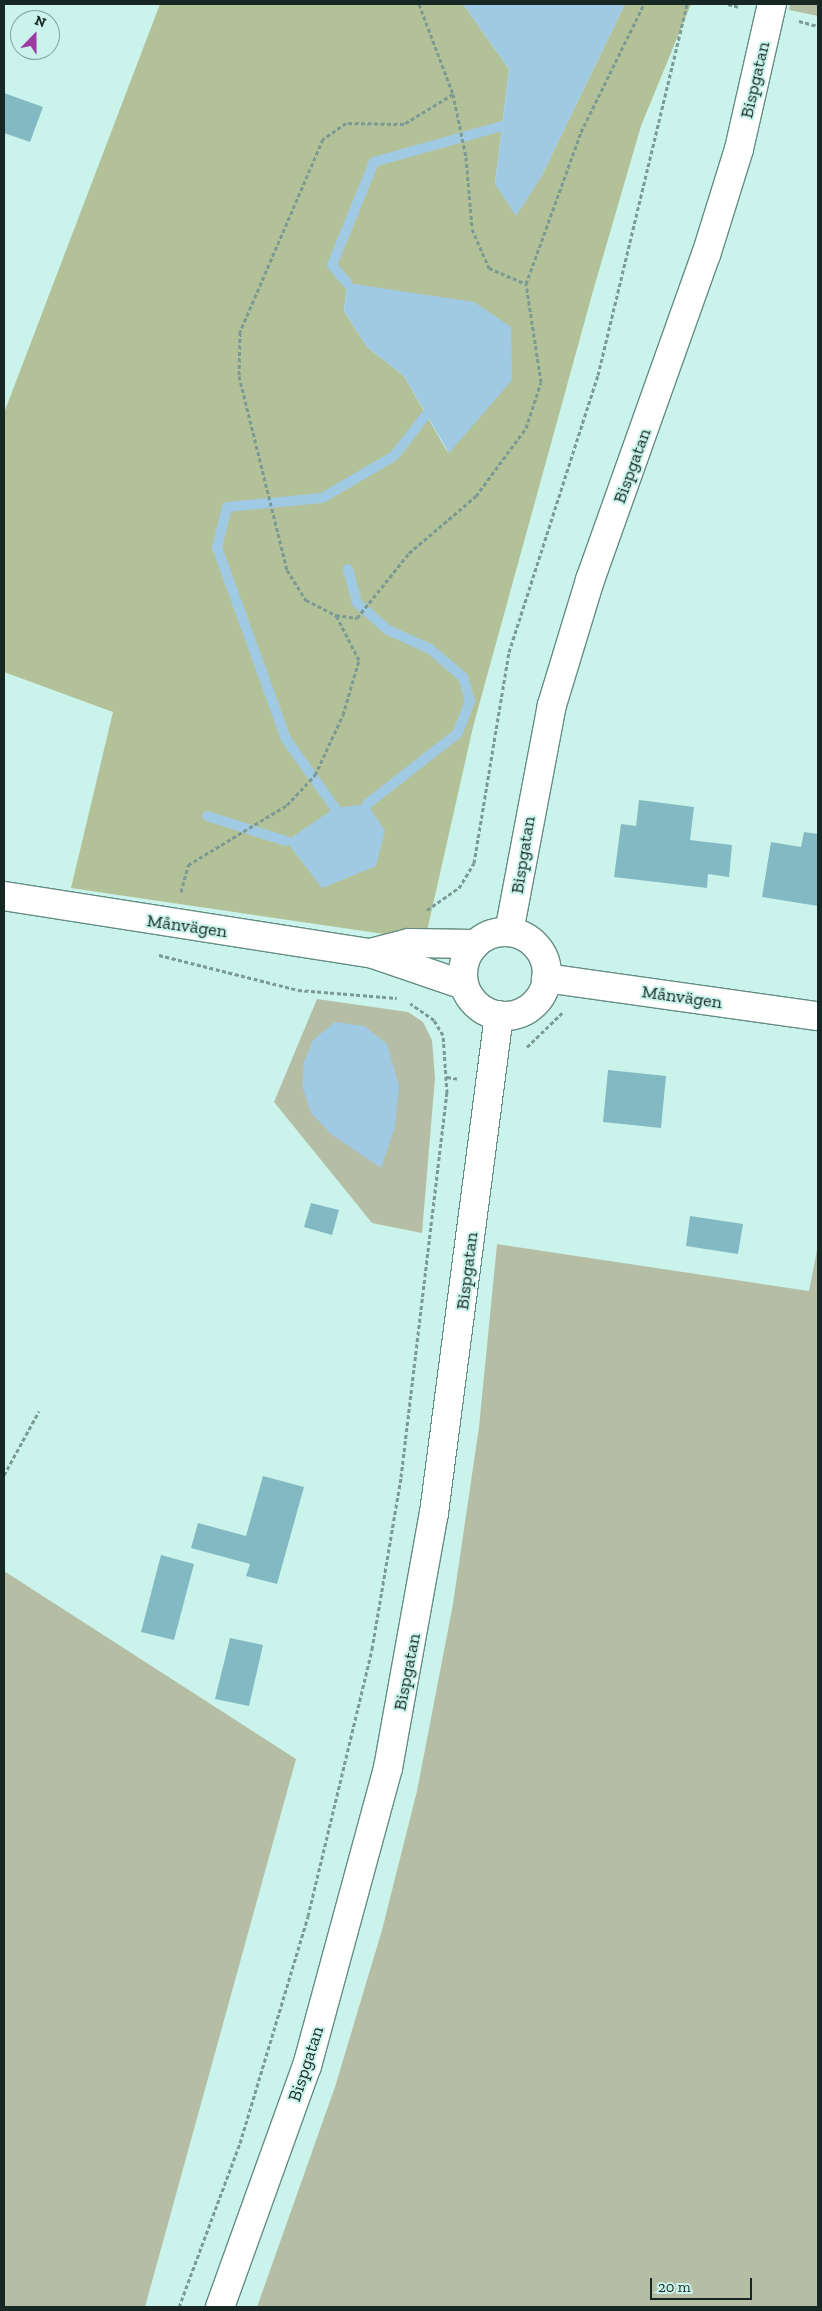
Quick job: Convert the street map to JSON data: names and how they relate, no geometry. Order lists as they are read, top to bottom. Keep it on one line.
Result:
{"streets":{"street":["Bispgatan","Månvägen"]},"crossings":[["Bispgatan","Månvägen"]],"scale_bar":"20 m","north":"top"}
